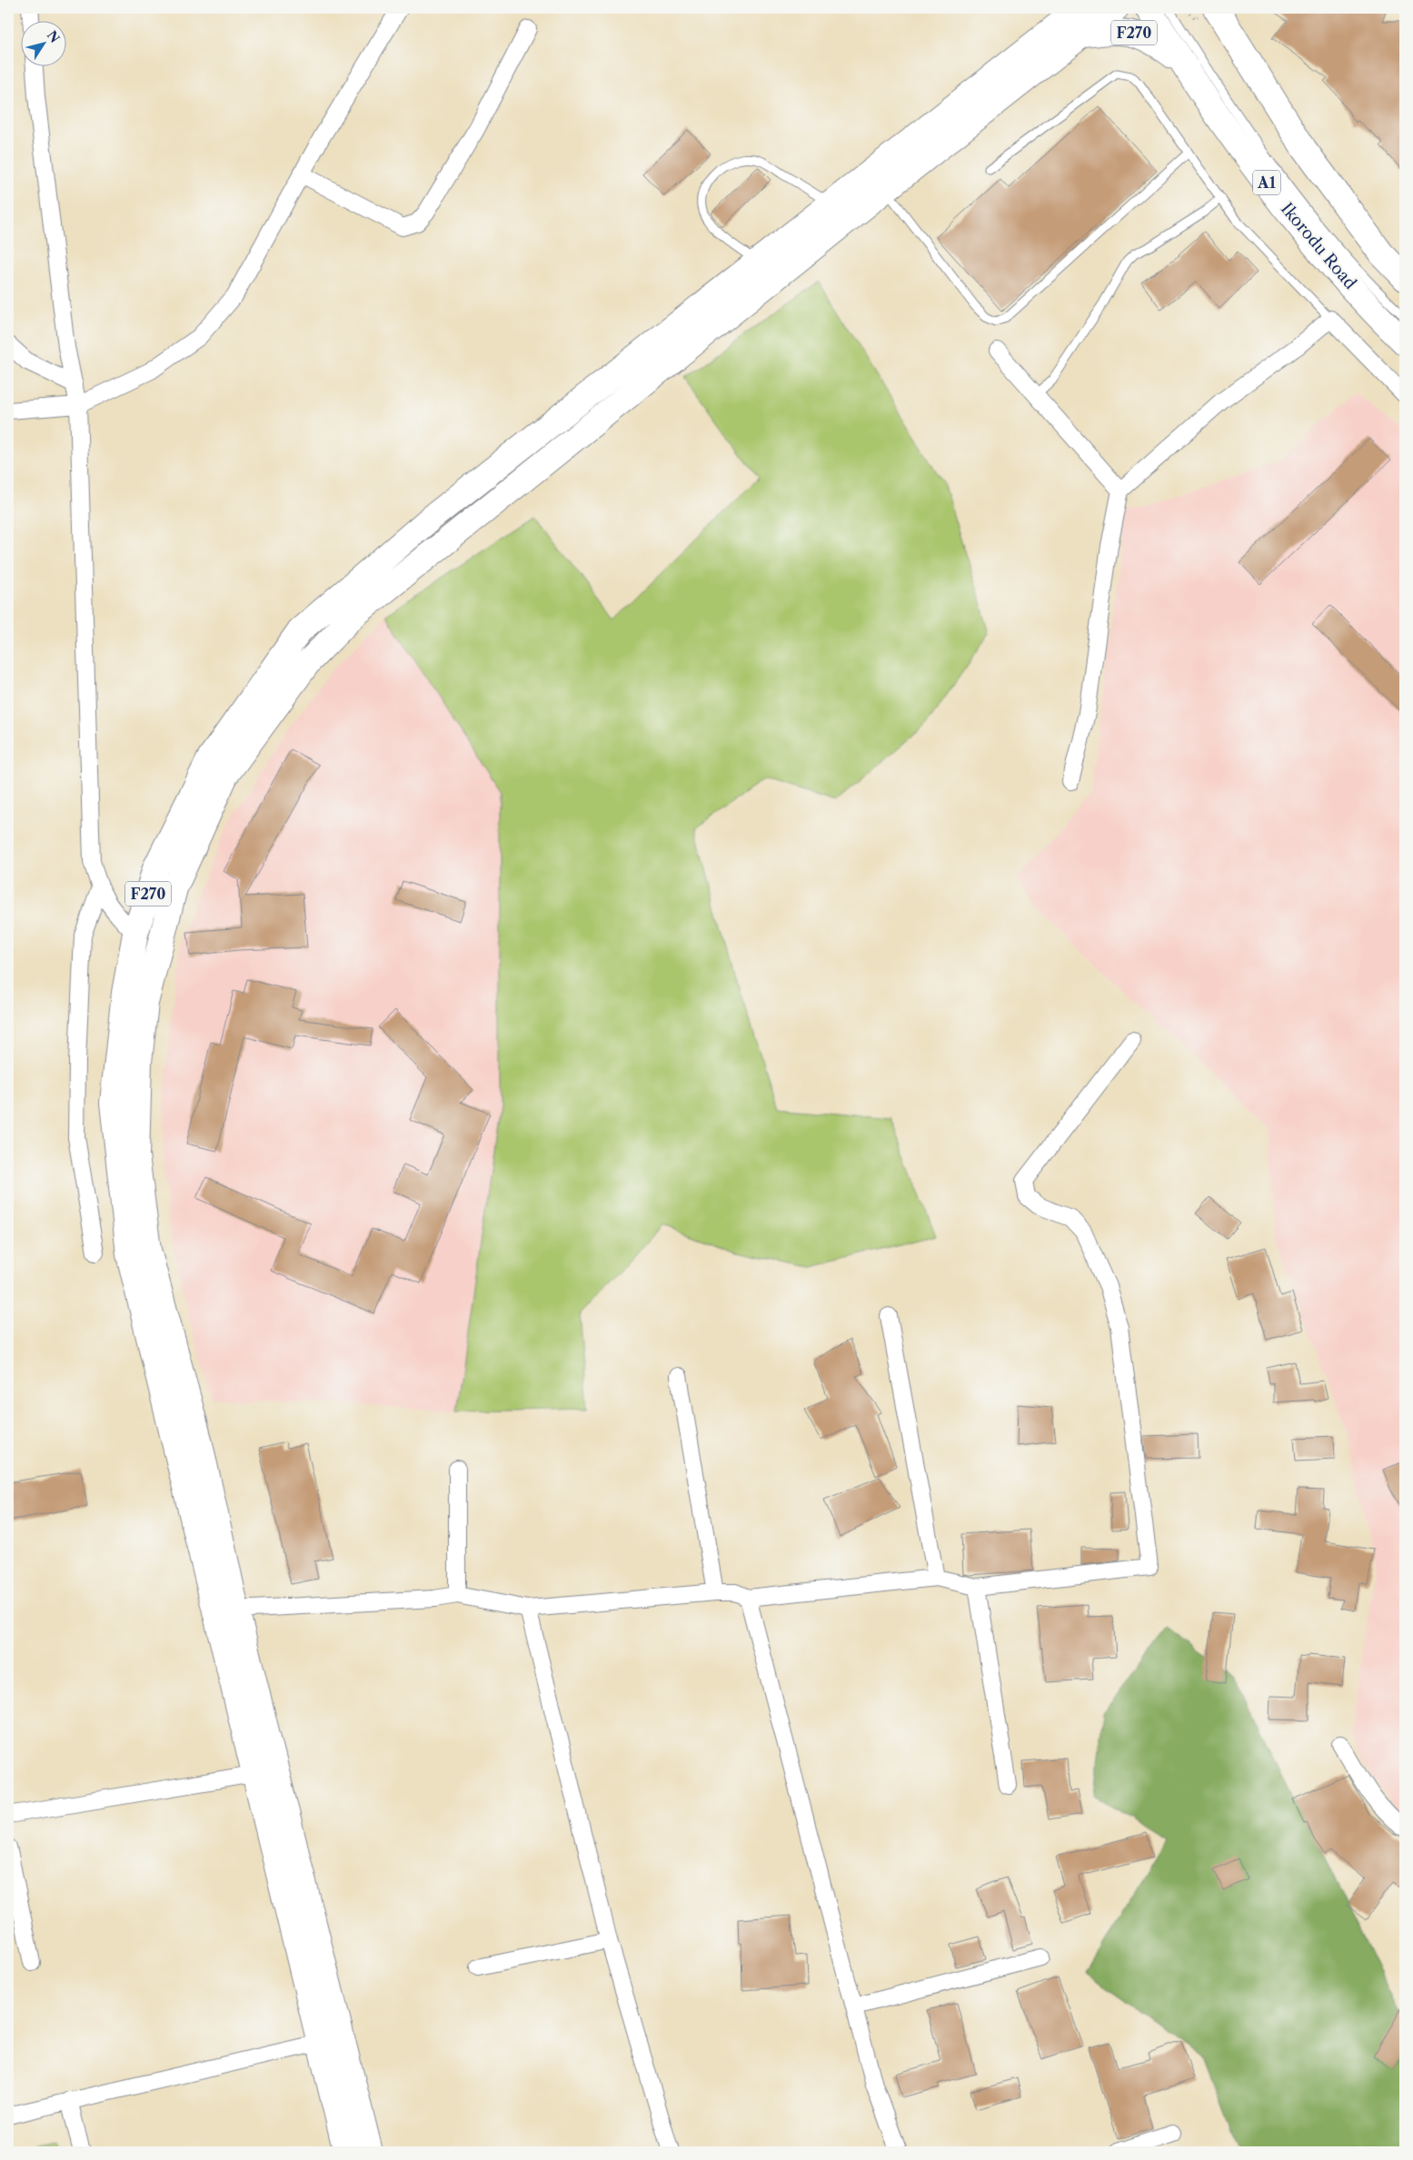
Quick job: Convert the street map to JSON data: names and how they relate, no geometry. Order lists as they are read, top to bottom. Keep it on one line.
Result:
{"streets":{"main road":["F270","A1","Ikorodu Road"]},"crossings":[["F270","Ikorodu Road"]],"north":"top right"}
